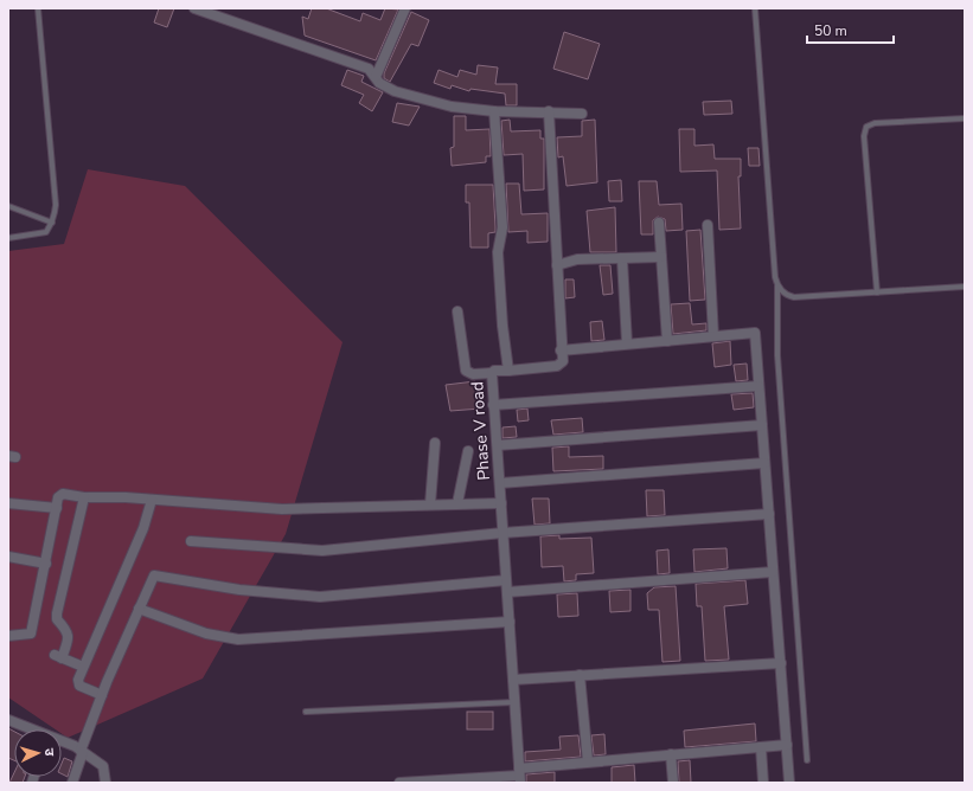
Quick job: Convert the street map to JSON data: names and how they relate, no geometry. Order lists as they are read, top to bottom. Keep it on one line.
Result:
{"streets":{"street":["Phase V road"]},"scale_bar":"50 m","north":"right"}
